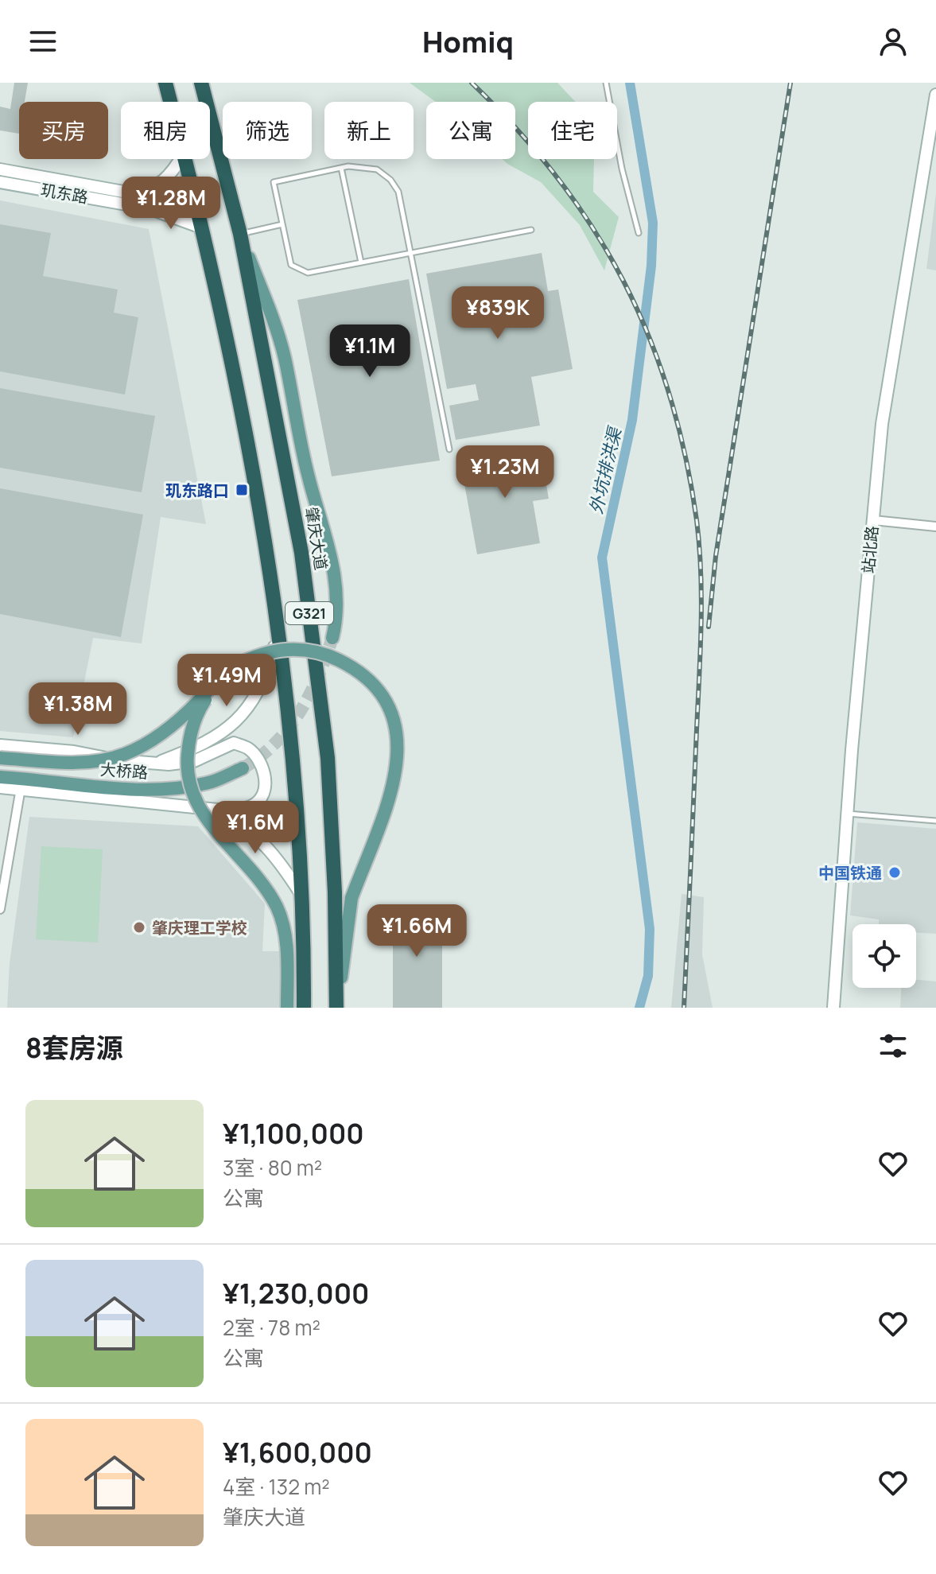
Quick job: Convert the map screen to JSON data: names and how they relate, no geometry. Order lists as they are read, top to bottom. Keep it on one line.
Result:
{"streets":{"highway":["肇庆大道","G321"],"main road":["大桥路"],"street":["玑东路","站北路"]},"crossings":[["玑东路","G321"]],"water":["外坑排洪渠"],"places":{"transit":["玑东路口"],"other":["中国铁通","肇庆理工学校"]},"page":{"header":"Homiq","chip":["买房","租房","筛选","新上","公寓","住宅"],"price":["¥1.28M","¥839K","¥1.1M","¥1.23M","¥1.49M","¥1.38M","¥1.6M","¥1.66M"],"heading":"8套房源","list":[{"name":"¥1,100,000","note":"3室 · 80 m² · 公寓"},{"name":"¥1,230,000","note":"2室 · 78 m² · 公寓"},{"name":"¥1,600,000","note":"4室 · 132 m² · 肇庆大道"}]}}
